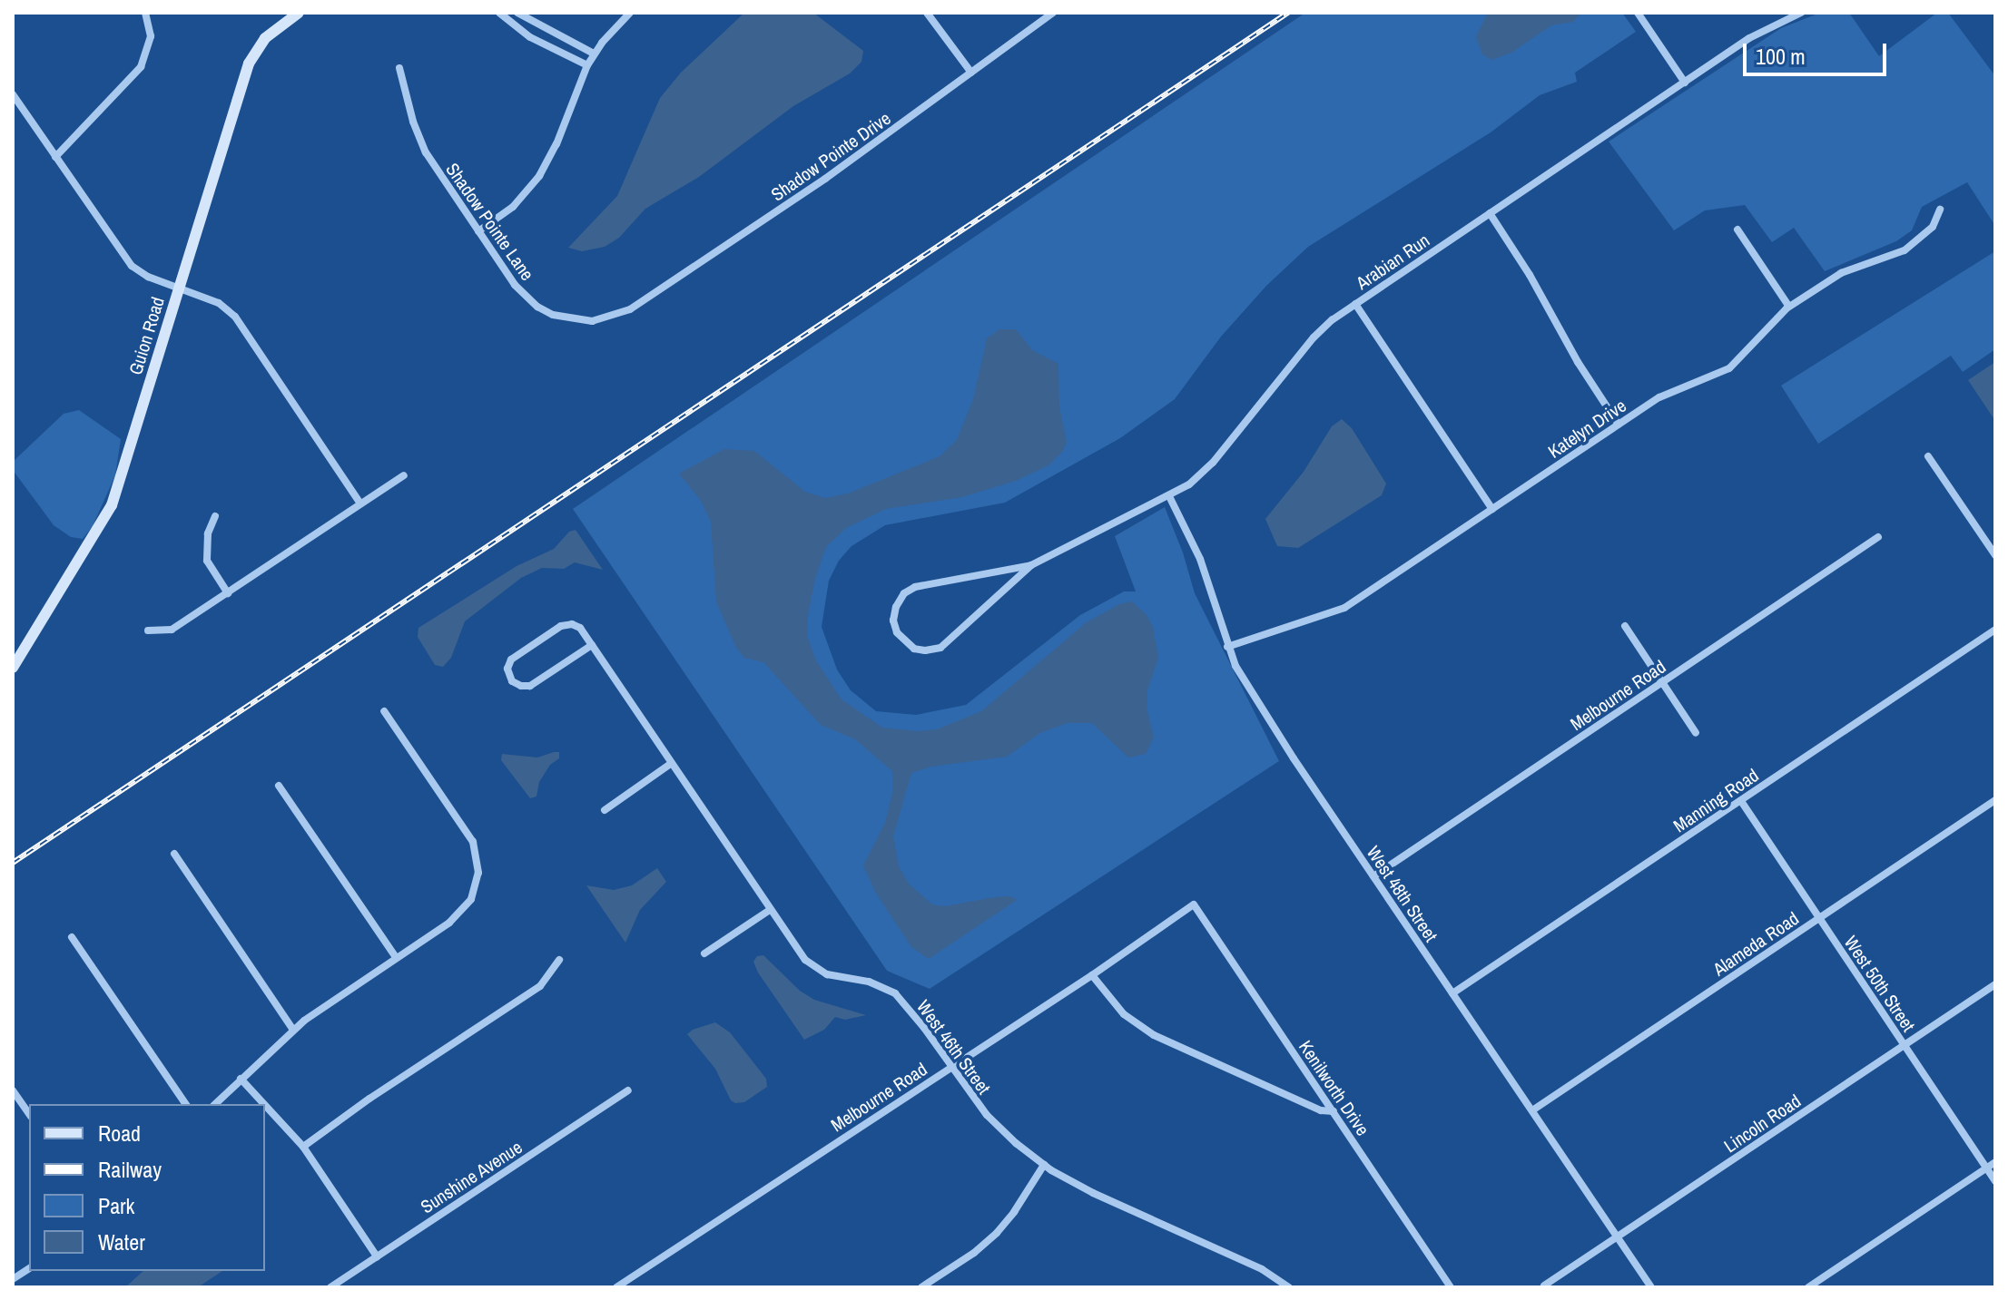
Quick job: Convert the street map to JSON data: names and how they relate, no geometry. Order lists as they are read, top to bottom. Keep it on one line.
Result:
{"streets":{"street":["Shadow Pointe Drive","Shadow Pointe Lane","Arabian Run","Guion Road","Katelyn Drive","Melbourne Road","Manning Road","West 48th Street","Alameda Road","West 50th Street","West 46th Street","Kenilworth Drive","Lincoln Road","Sunshine Avenue"]},"crossings":[["Shadow Pointe Drive","Shadow Pointe Lane"],["Arabian Run","West 48th Street"],["Katelyn Drive","West 48th Street"],["Melbourne Road","West 48th Street"],["Melbourne Road","West 46th Street"],["Melbourne Road","Kenilworth Drive"],["Manning Road","West 48th Street"],["Manning Road","West 50th Street"],["West 48th Street","Alameda Road"],["West 48th Street","Lincoln Road"],["Alameda Road","West 50th Street"],["West 50th Street","Lincoln Road"]],"legend":["Road","Railway","Park","Water"],"scale_bar":"100 m"}
